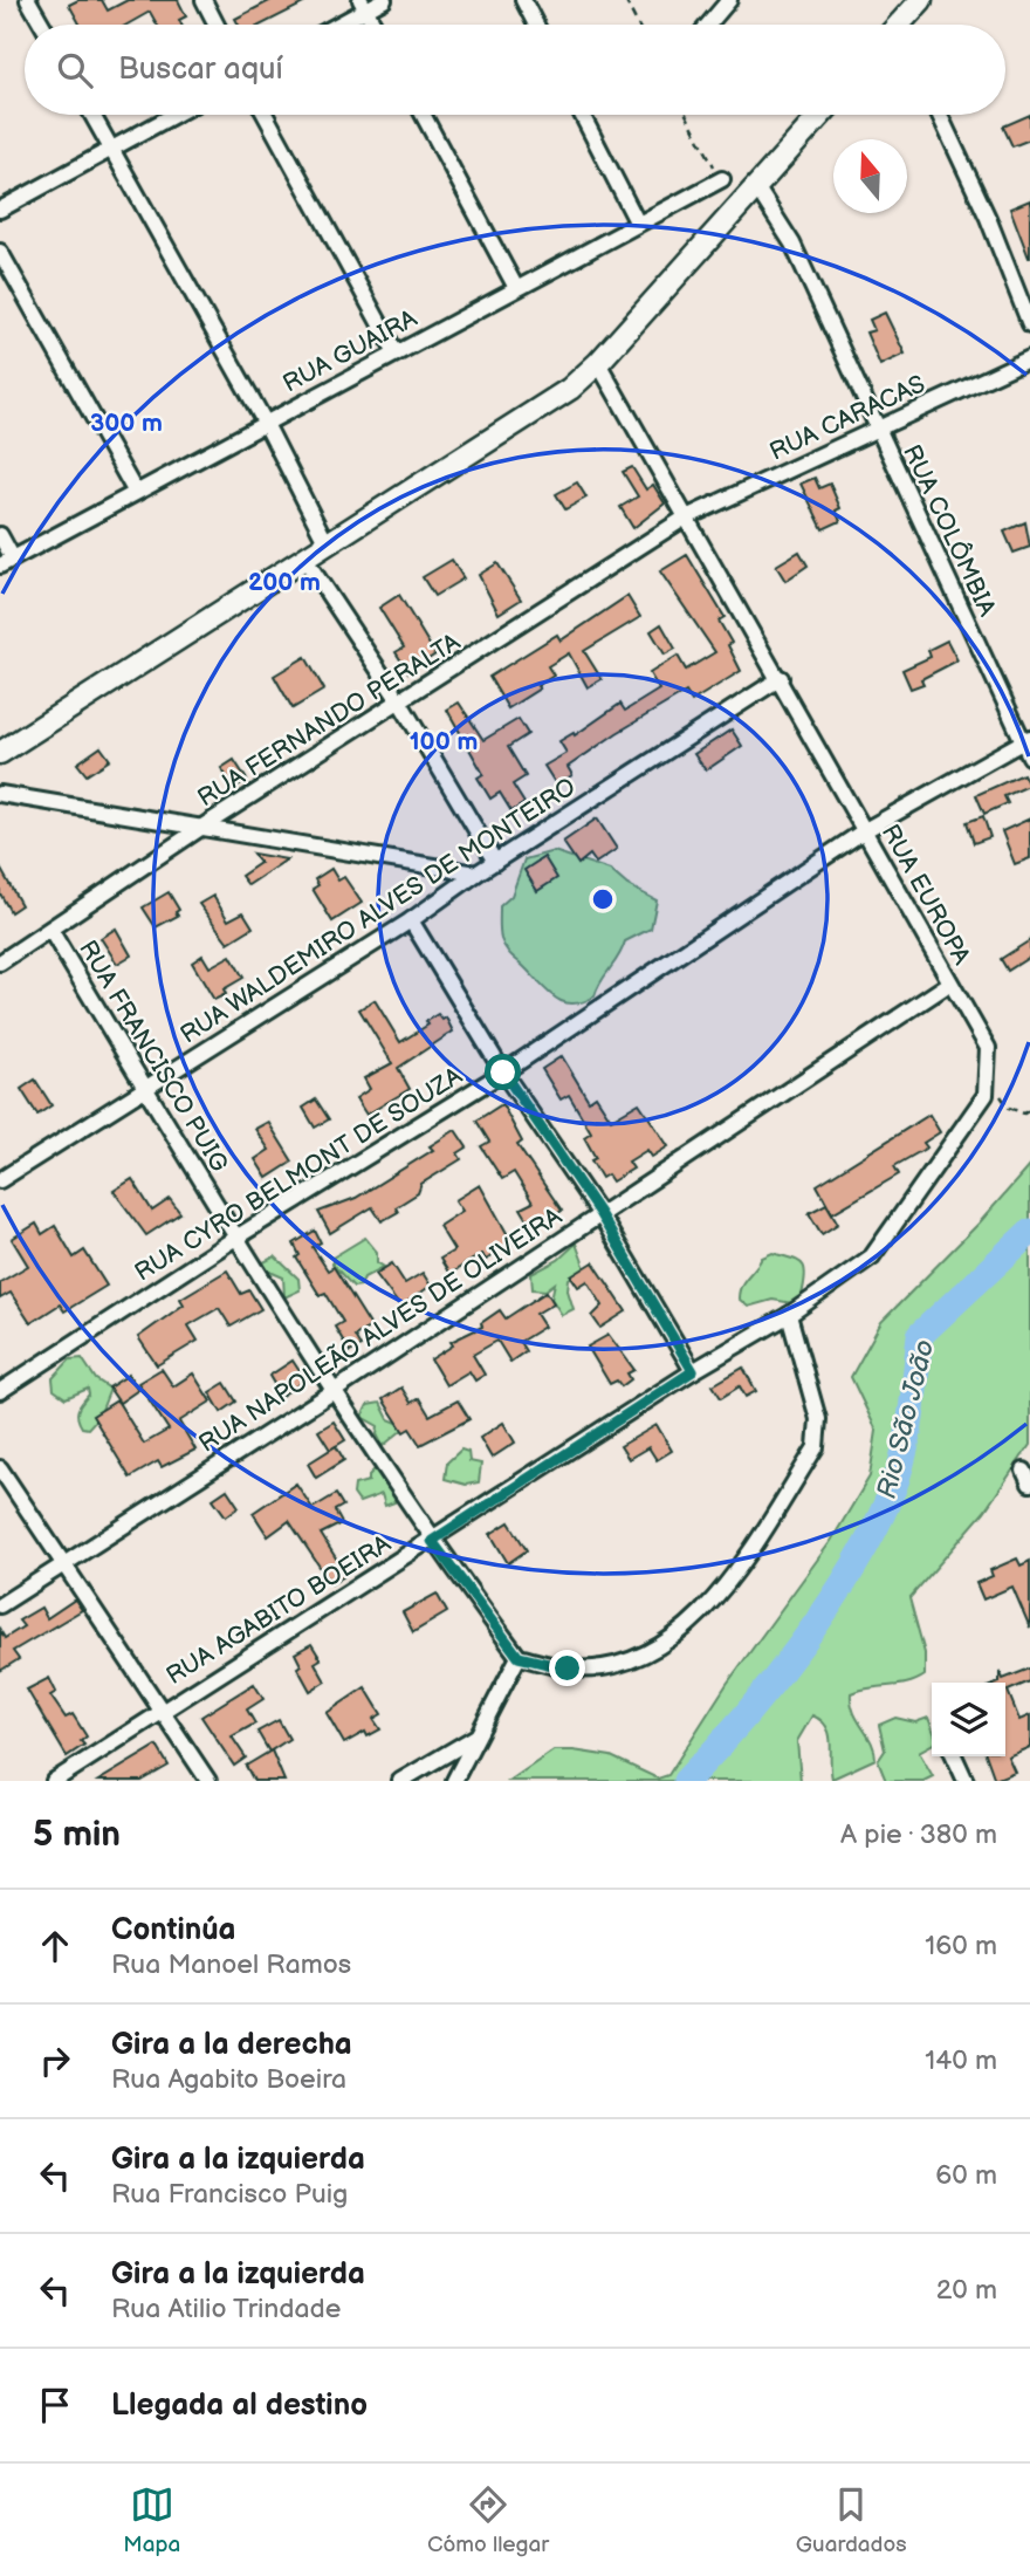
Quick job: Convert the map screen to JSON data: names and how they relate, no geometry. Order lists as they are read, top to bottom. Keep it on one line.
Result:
{"streets":{"street":["RUA GUAIRA","RUA CARACAS","RUA COLÔMBIA","RUA FERNANDO PERALTA","RUA EUROPA","RUA WALDEMIRO ALVES DE MONTEIRO","RUA FRANCISCO PUIG","RUA CYRO BELMONT DE SOUZA","RUA NAPOLEÃO ALVES DE OLIVEIRA","RUA AGABITO BOEIRA"]},"crossings":[["RUA CARACAS","RUA COLÔMBIA"],["RUA CARACAS","RUA FERNANDO PERALTA"],["RUA CARACAS","RUA EUROPA"],["RUA COLÔMBIA","RUA CYRO BELMONT DE SOUZA"],["RUA FERNANDO PERALTA","RUA EUROPA"],["RUA FERNANDO PERALTA","RUA FRANCISCO PUIG"],["RUA EUROPA","RUA WALDEMIRO ALVES DE MONTEIRO"],["RUA EUROPA","RUA CYRO BELMONT DE SOUZA"],["RUA EUROPA","RUA NAPOLEÃO ALVES DE OLIVEIRA"],["RUA WALDEMIRO ALVES DE MONTEIRO","RUA FRANCISCO PUIG"],["RUA FRANCISCO PUIG","RUA CYRO BELMONT DE SOUZA"],["RUA FRANCISCO PUIG","RUA NAPOLEÃO ALVES DE OLIVEIRA"],["RUA FRANCISCO PUIG","RUA AGABITO BOEIRA"]],"water":["Rio São João"],"north":"top","page":{"search":"Buscar aquí","heading":["5 min","A pie · 380 m"],"list":[["Continúa","Rua Manoel Ramos","160 m"],["Gira a la derecha","Rua Agabito Boeira","140 m"],["Gira a la izquierda","Rua Francisco Puig","60 m"],["Gira a la izquierda","Rua Atilio Trindade","20 m"],"Llegada al destino"],"nav":["Mapa","Cómo llegar","Guardados"]},"rings":["300 m","200 m","100 m"]}
